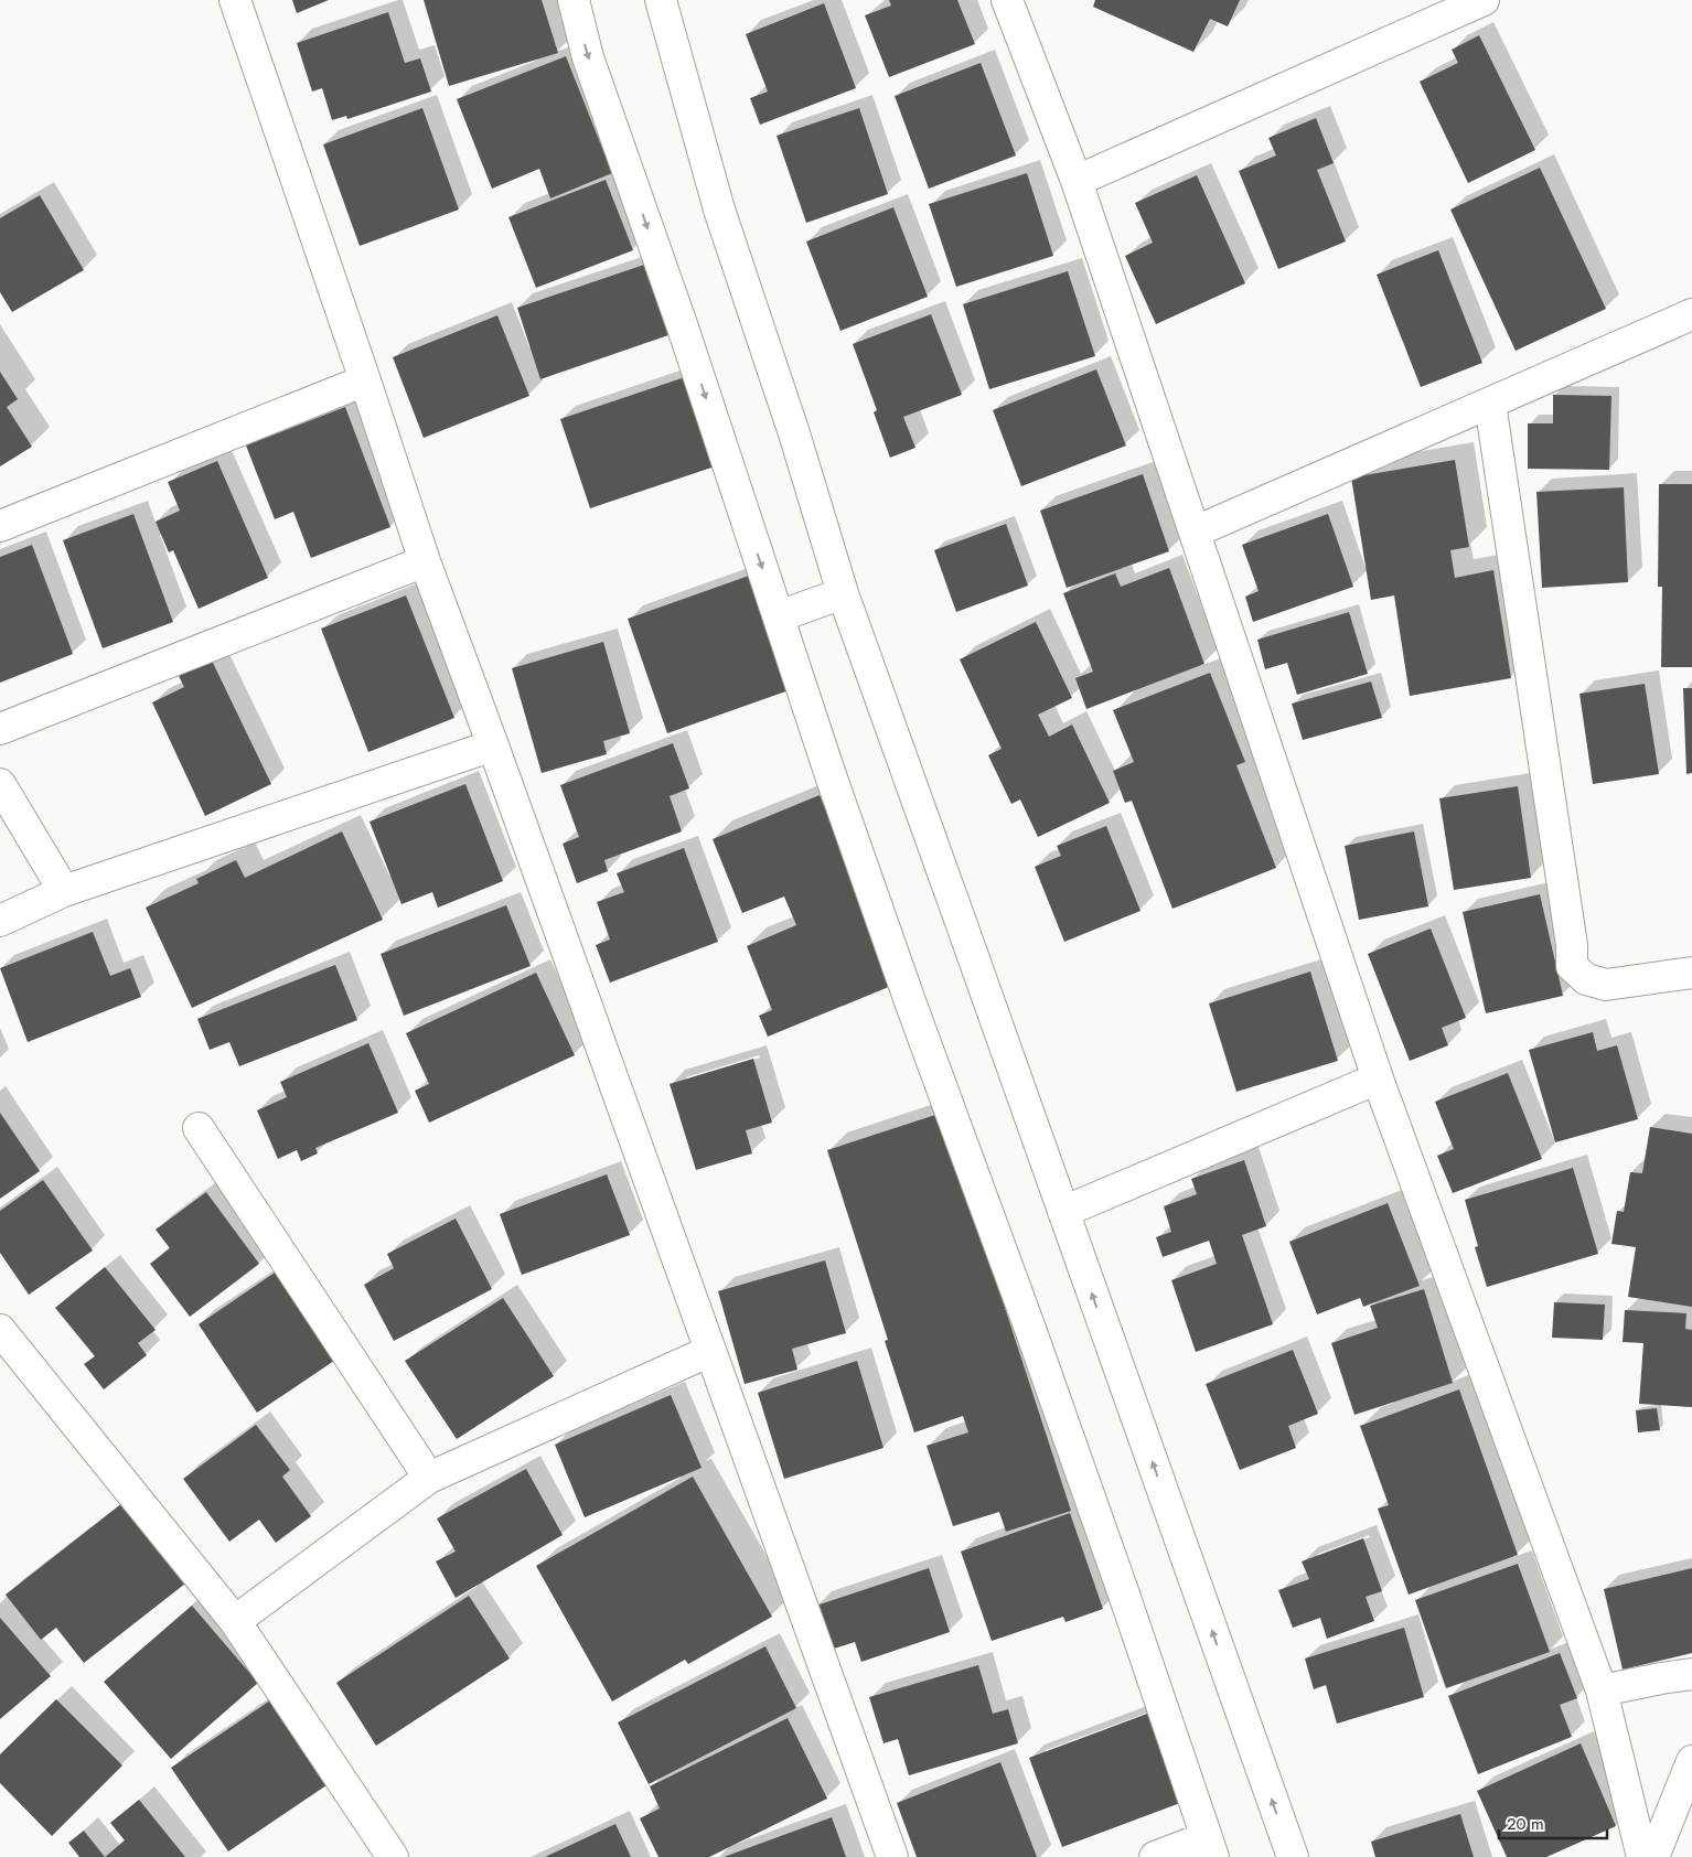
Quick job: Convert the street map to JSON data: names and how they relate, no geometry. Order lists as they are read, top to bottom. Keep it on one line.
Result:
{"scale_bar":"20 m"}
